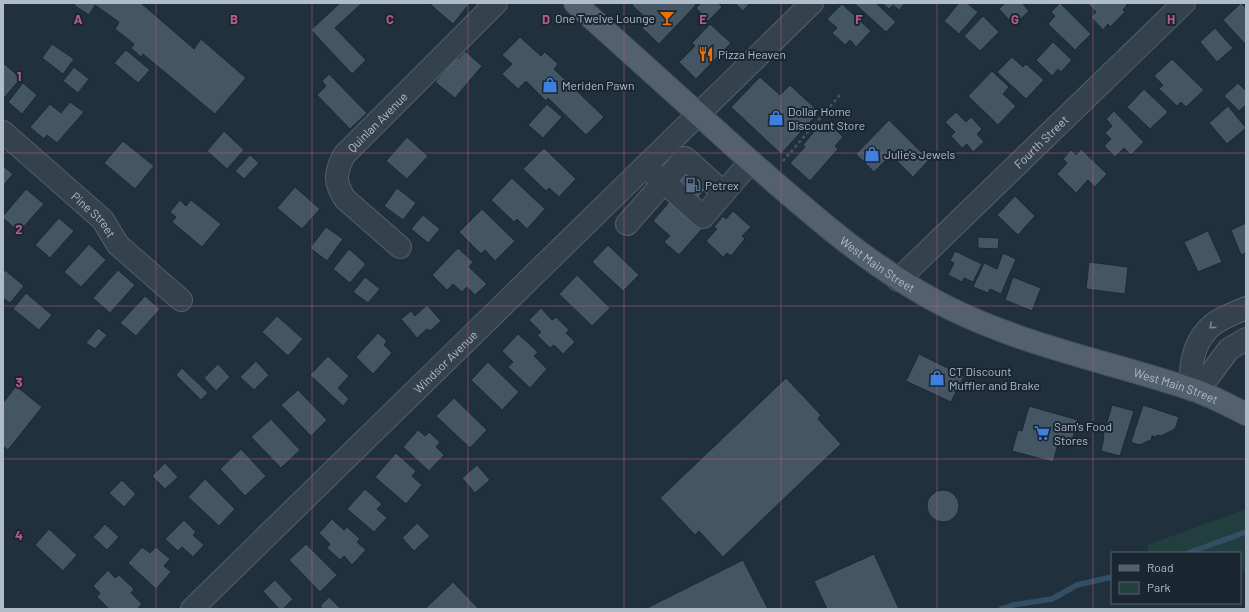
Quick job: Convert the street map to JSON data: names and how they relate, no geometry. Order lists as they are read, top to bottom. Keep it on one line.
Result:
{"streets":{"main road":["West Main Street"],"street":["Quinlan Avenue","Fourth Street","Pine Street","Windsor Avenue"]},"crossings":[["Fourth Street","West Main Street"],["West Main Street","Windsor Avenue"]],"places":{"bar":["One Twelve Lounge"],"restaurant":["Pizza Heaven"],"shop":["Meriden Pawn","Dollar Home Discount Store","Julie's Jewels","CT Discount Muffler and Brake"],"fuel station":["Petrex"],"supermarket":["Sam's Food Stores"]},"legend":["Road","Park"],"grid":{"columns":["A","B","C","D","E","F","G","H"],"rows":["1","2","3","4"]}}
